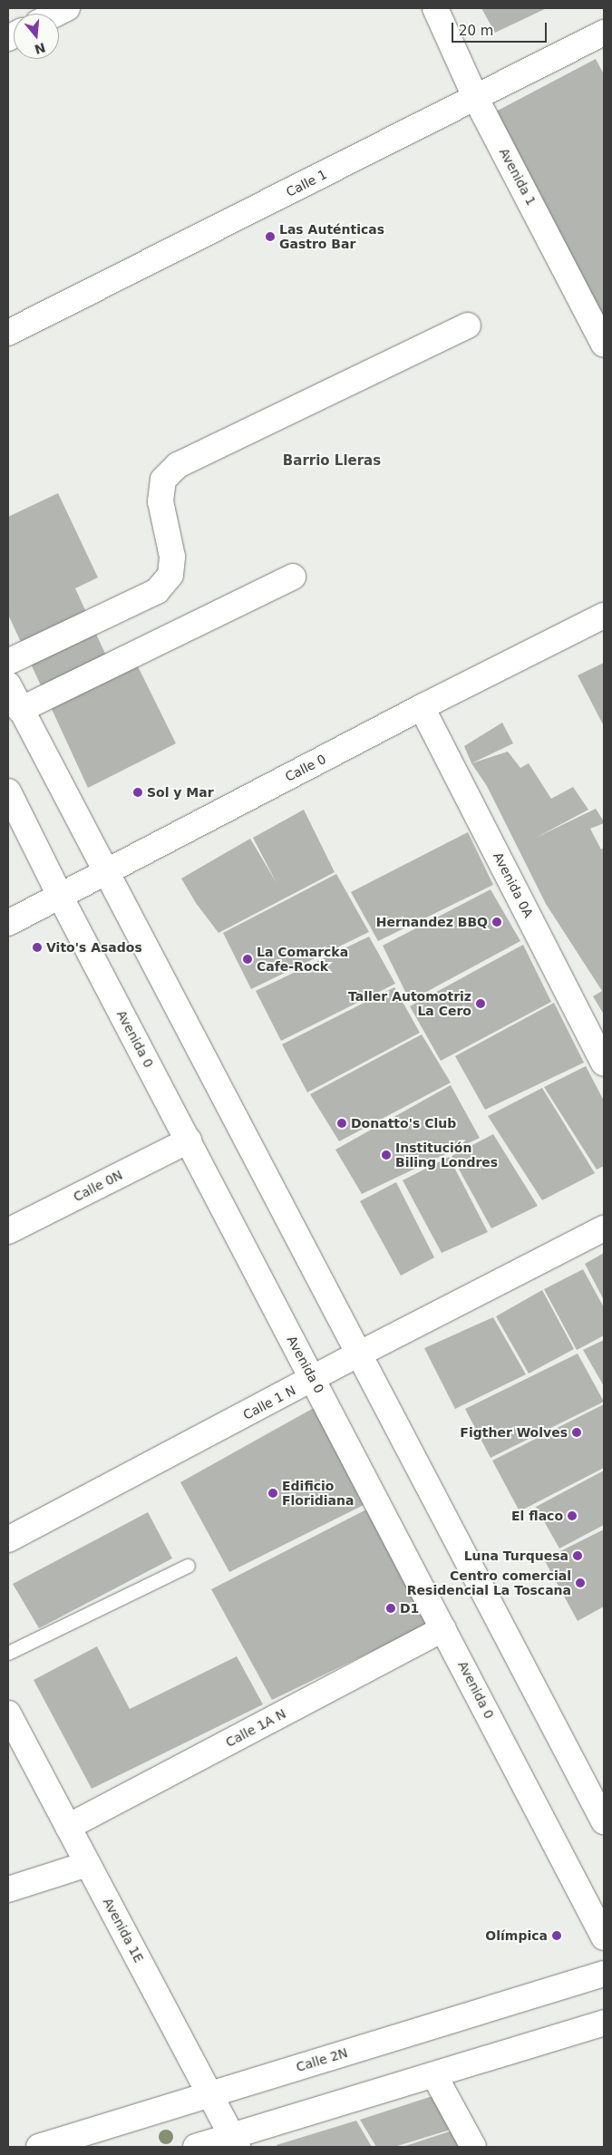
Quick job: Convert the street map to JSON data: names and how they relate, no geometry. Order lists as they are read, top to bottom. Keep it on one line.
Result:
{"streets":{"street":["Avenida 1","Calle 1","Calle 0","Avenida 0A","Avenida 0","Calle 0N","Calle 1 N","Calle 1A N","Avenida 1E","Calle 2N"]},"crossings":[["Avenida 1","Calle 1"],["Calle 0","Avenida 0A"],["Calle 0","Avenida 0"],["Avenida 0","Calle 0N"],["Avenida 0","Calle 1 N"],["Avenida 0","Calle 1A N"],["Calle 1A N","Avenida 1E"],["Avenida 1E","Calle 2N"]],"districts":["Barrio Lleras"],"places":["Las Auténticas Gastro Bar","Sol y Mar","Hernandez BBQ","Vito's Asados","La Comarcka Cafe-Rock","Taller Automotriz La Cero","Donatto's Club","Institución Biling Londres","Figther Wolves","Edificio Floridiana","El flaco","Luna Turquesa","Centro comercial Residencial La Toscana","D1","Olímpica"],"scale_bar":"20 m","north":"bottom"}
